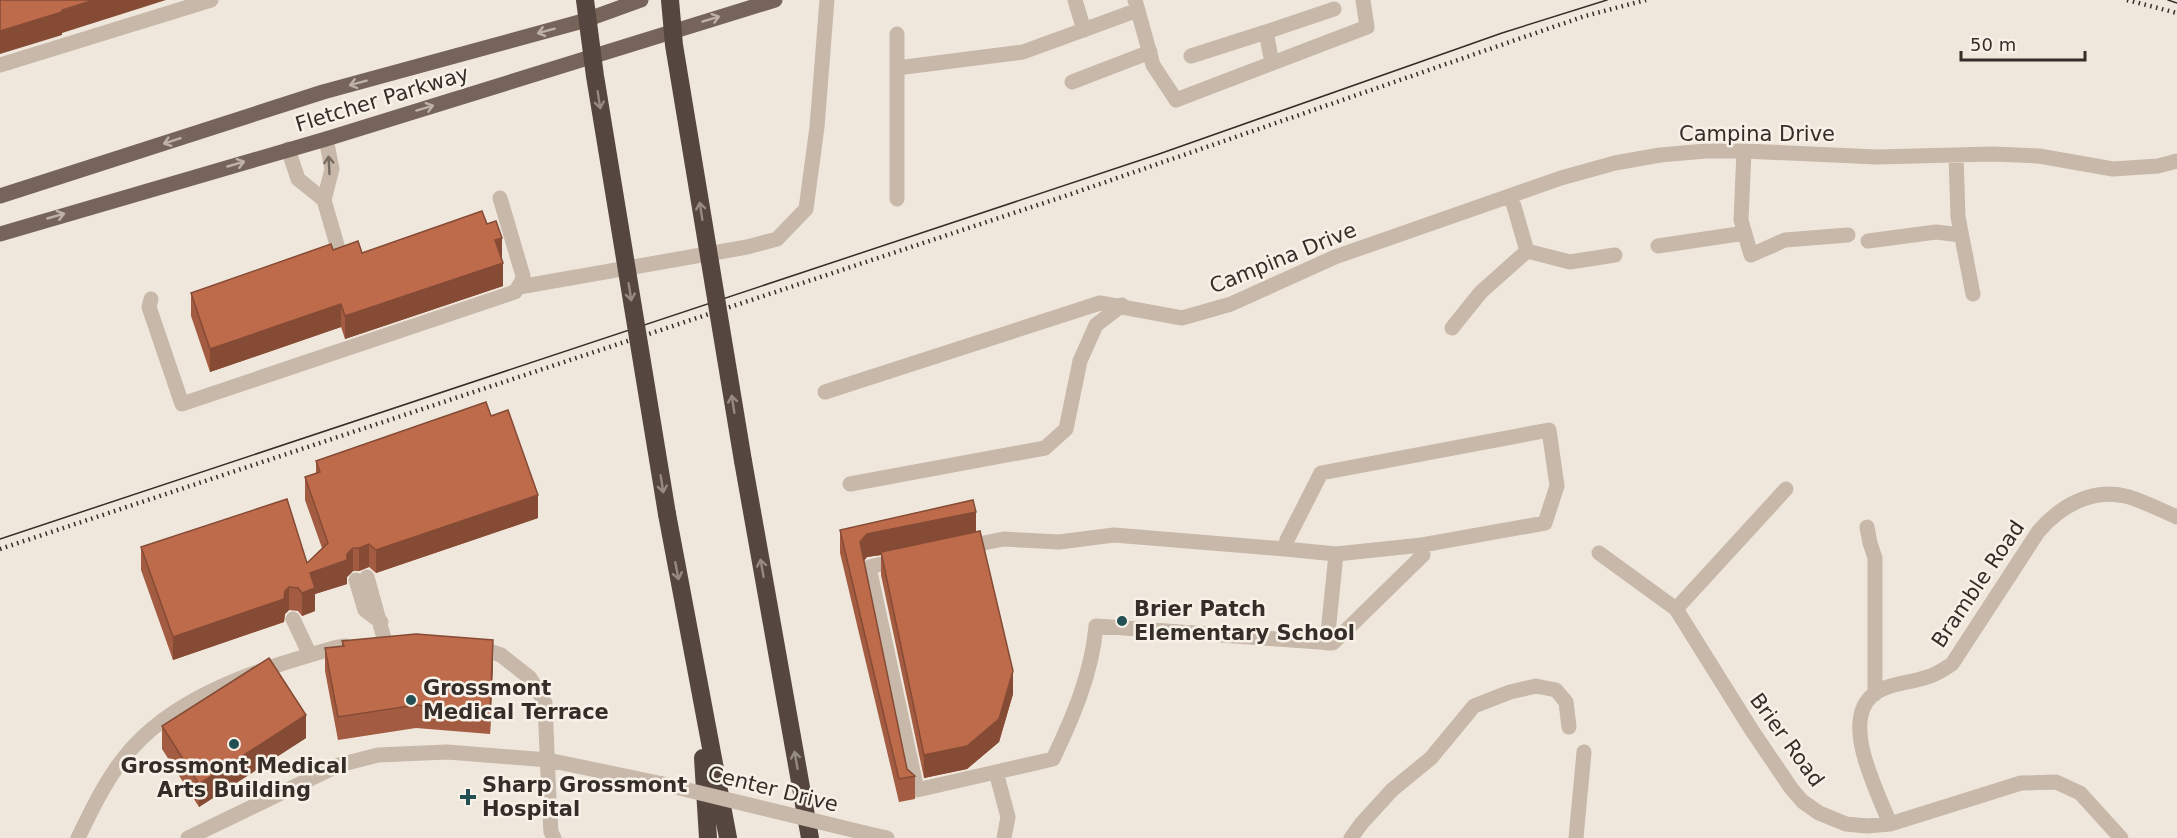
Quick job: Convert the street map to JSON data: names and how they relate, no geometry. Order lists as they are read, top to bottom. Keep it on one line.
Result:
{"streets":{"main road":["Fletcher Parkway"],"street":["Campina Drive","Bramble Road","Brier Road","Center Drive"]},"places":{"other":["Brier Patch Elementary School","Grossmont Medical Terrace","Grossmont Medical Arts Building"],"health":["Sharp Grossmont Hospital"]},"scale_bar":"50 m"}
